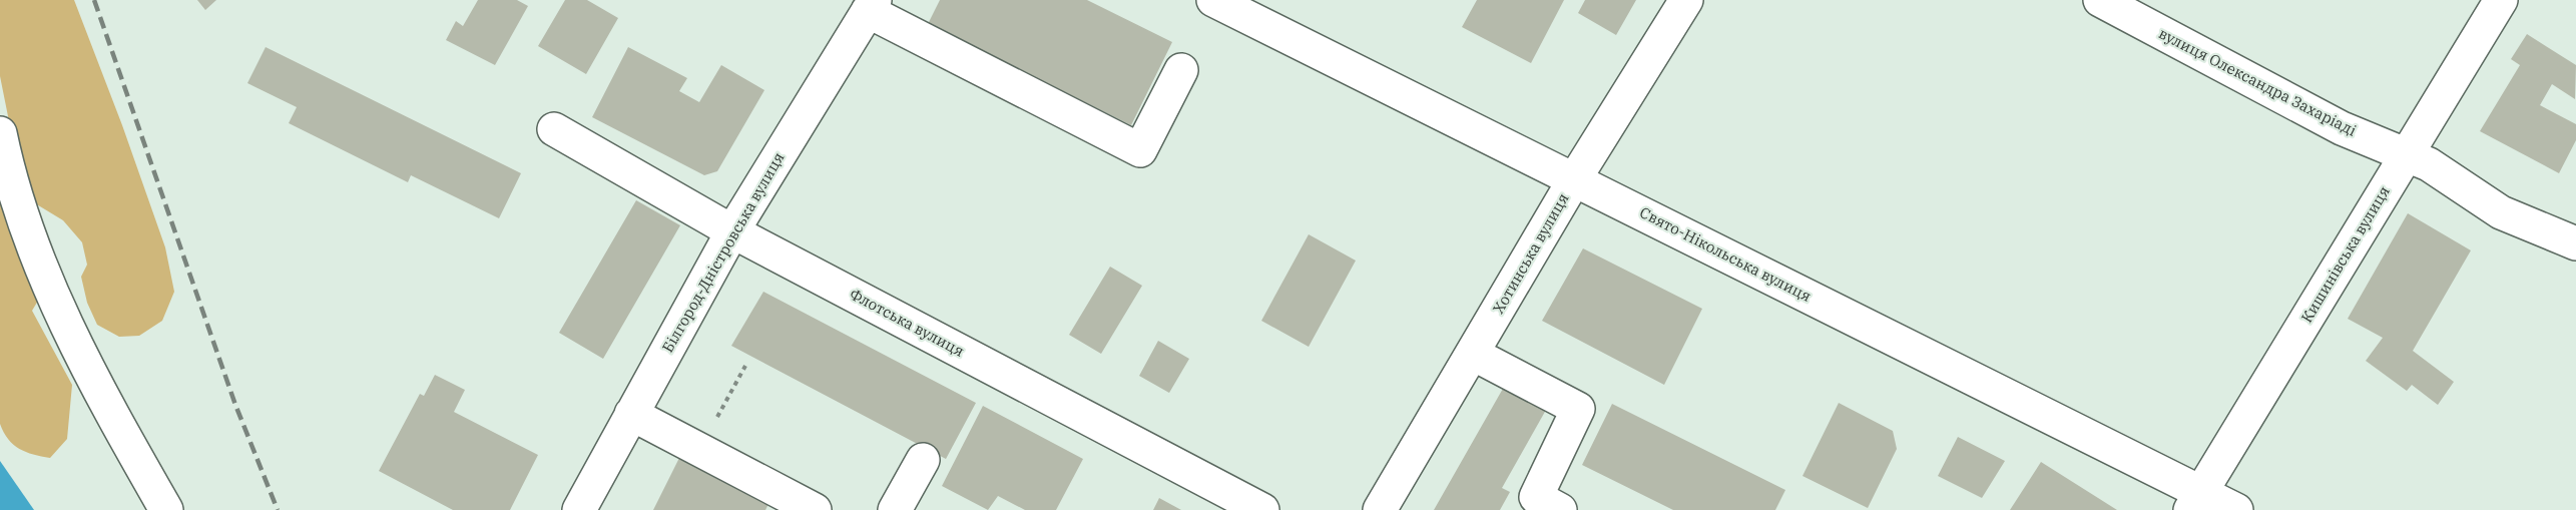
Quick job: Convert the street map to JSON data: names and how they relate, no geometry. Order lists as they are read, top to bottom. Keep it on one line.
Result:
{"streets":{"street":["вулиця Олександра Захаріаді","Білгород-Дністровська вулиця","Хотинська вулиця","Свято-Нікольська вулиця","Кишинівська вулиця","Флотська вулиця"]},"crossings":[["вулиця Олександра Захаріаді","Кишинівська вулиця"],["Білгород-Дністровська вулиця","Флотська вулиця"],["Хотинська вулиця","Свято-Нікольська вулиця"],["Свято-Нікольська вулиця","Кишинівська вулиця"]]}
